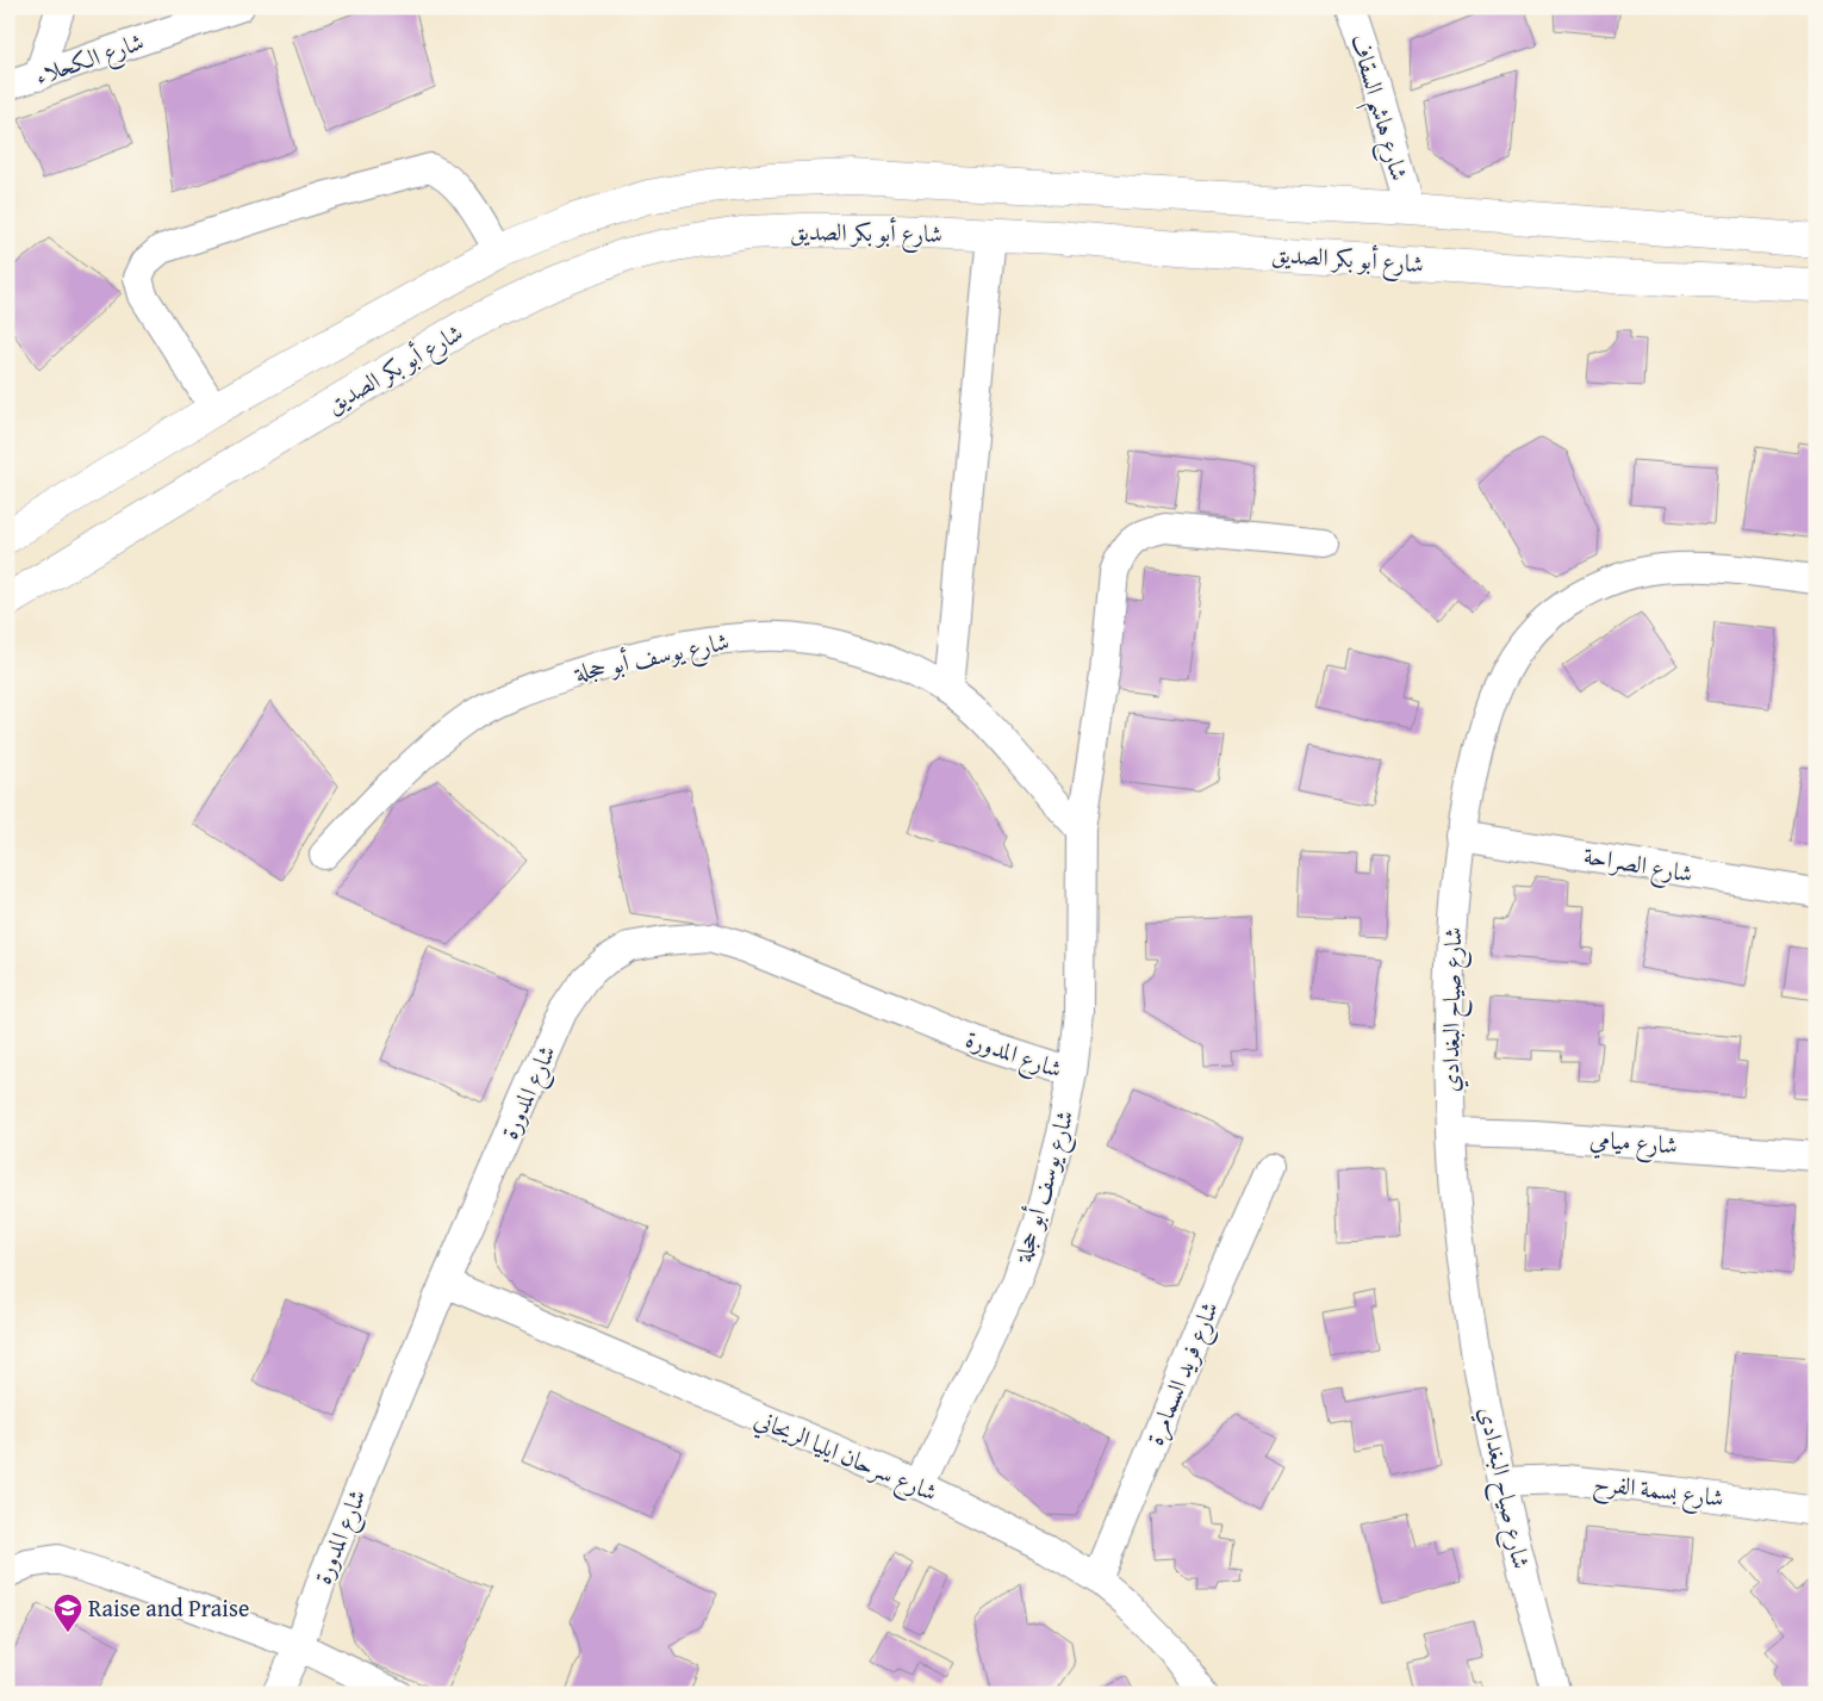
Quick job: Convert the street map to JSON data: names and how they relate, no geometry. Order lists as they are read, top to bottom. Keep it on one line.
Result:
{"streets":{"main road":["شارع أبو بكر الصديق"],"street":["شارع الكحلاء","شارع هاشم السقاف","شارع يوسف أبو حجلة","شارع الصراحة","شارع صياح البغدادي","شارع المدورة","شارع ميامي","شارع فريد السمامرة","شارع سرحان ايليا الريحاني","شارع بسمة الفرح"]},"crossings":[["شارع هاشم السقاف","شارع أبو بكر الصديق"],["شارع يوسف أبو حجلة","شارع المدورة"],["شارع يوسف أبو حجلة","شارع سرحان ايليا الريحاني"],["شارع الصراحة","شارع صياح البغدادي"],["شارع صياح البغدادي","شارع ميامي"],["شارع صياح البغدادي","شارع بسمة الفرح"],["شارع المدورة","شارع سرحان ايليا الريحاني"],["شارع فريد السمامرة","شارع سرحان ايليا الريحاني"]],"places":{"school or university":["Raise and Praise"]}}
